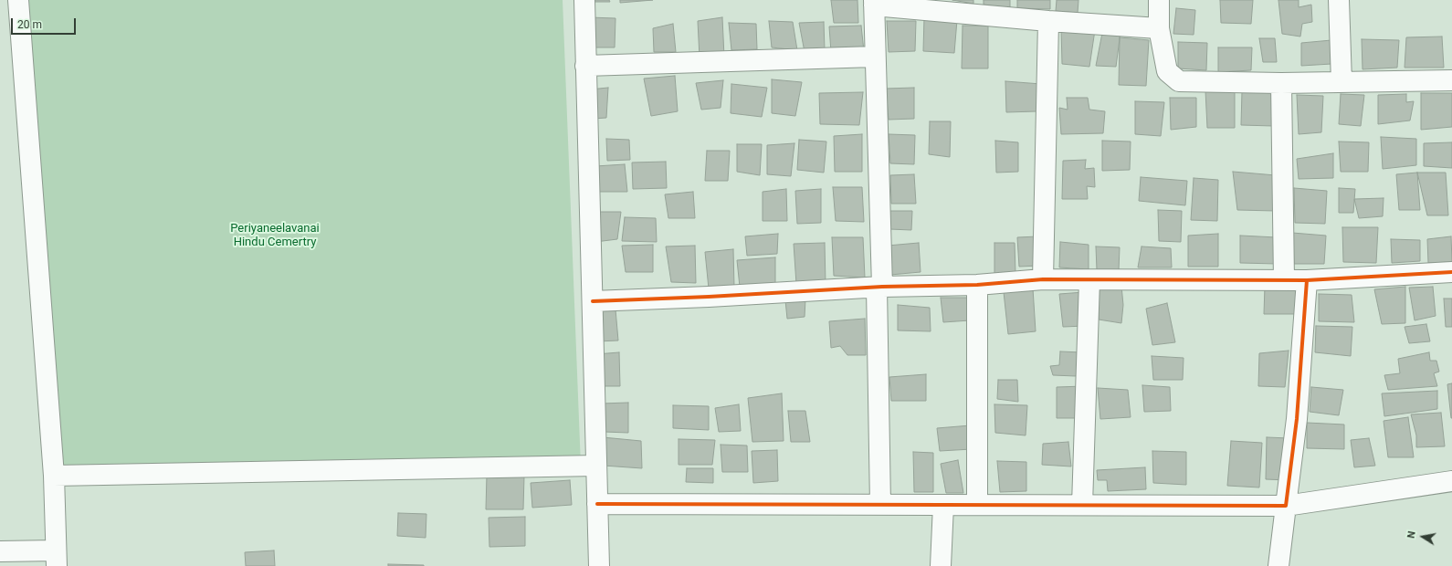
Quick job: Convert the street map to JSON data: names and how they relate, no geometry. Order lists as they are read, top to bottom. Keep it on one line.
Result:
{"parks":["Periyaneelavanai Hindu Cemertry"],"scale_bar":"20 m","north":"left"}
